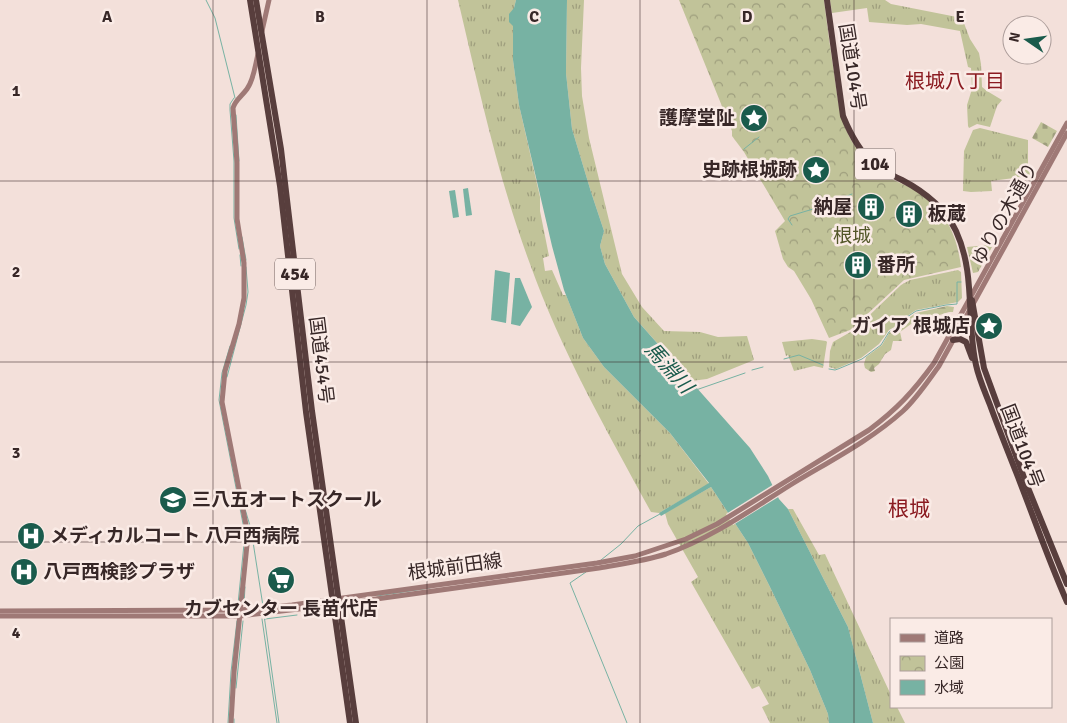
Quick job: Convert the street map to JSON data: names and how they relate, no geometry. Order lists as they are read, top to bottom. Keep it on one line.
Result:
{"streets":{"highway":["国道104号","104","454","国道454号"],"street":["ゆりの木通り","根城前田線"]},"crossings":[["国道104号","ゆりの木通り"],["国道454号","根城前田線"]],"districts":["根城八丁目","根城"],"water":["馬淵川"],"parks":["根城"],"places":{"place":["護摩堂阯","史跡根城跡","ガイア 根城店"],"building":["納屋","板蔵","番所"],"school or university":["三八五オートスクール"],"hospital":["メディカルコート 八戸西病院","八戸西検診プラザ"],"supermarket":["カブセンター 長苗代店"]},"legend":["道路","公園","水域"],"north":"left","grid":{"columns":["A","B","C","D","E"],"rows":["1","2","3","4"]}}
